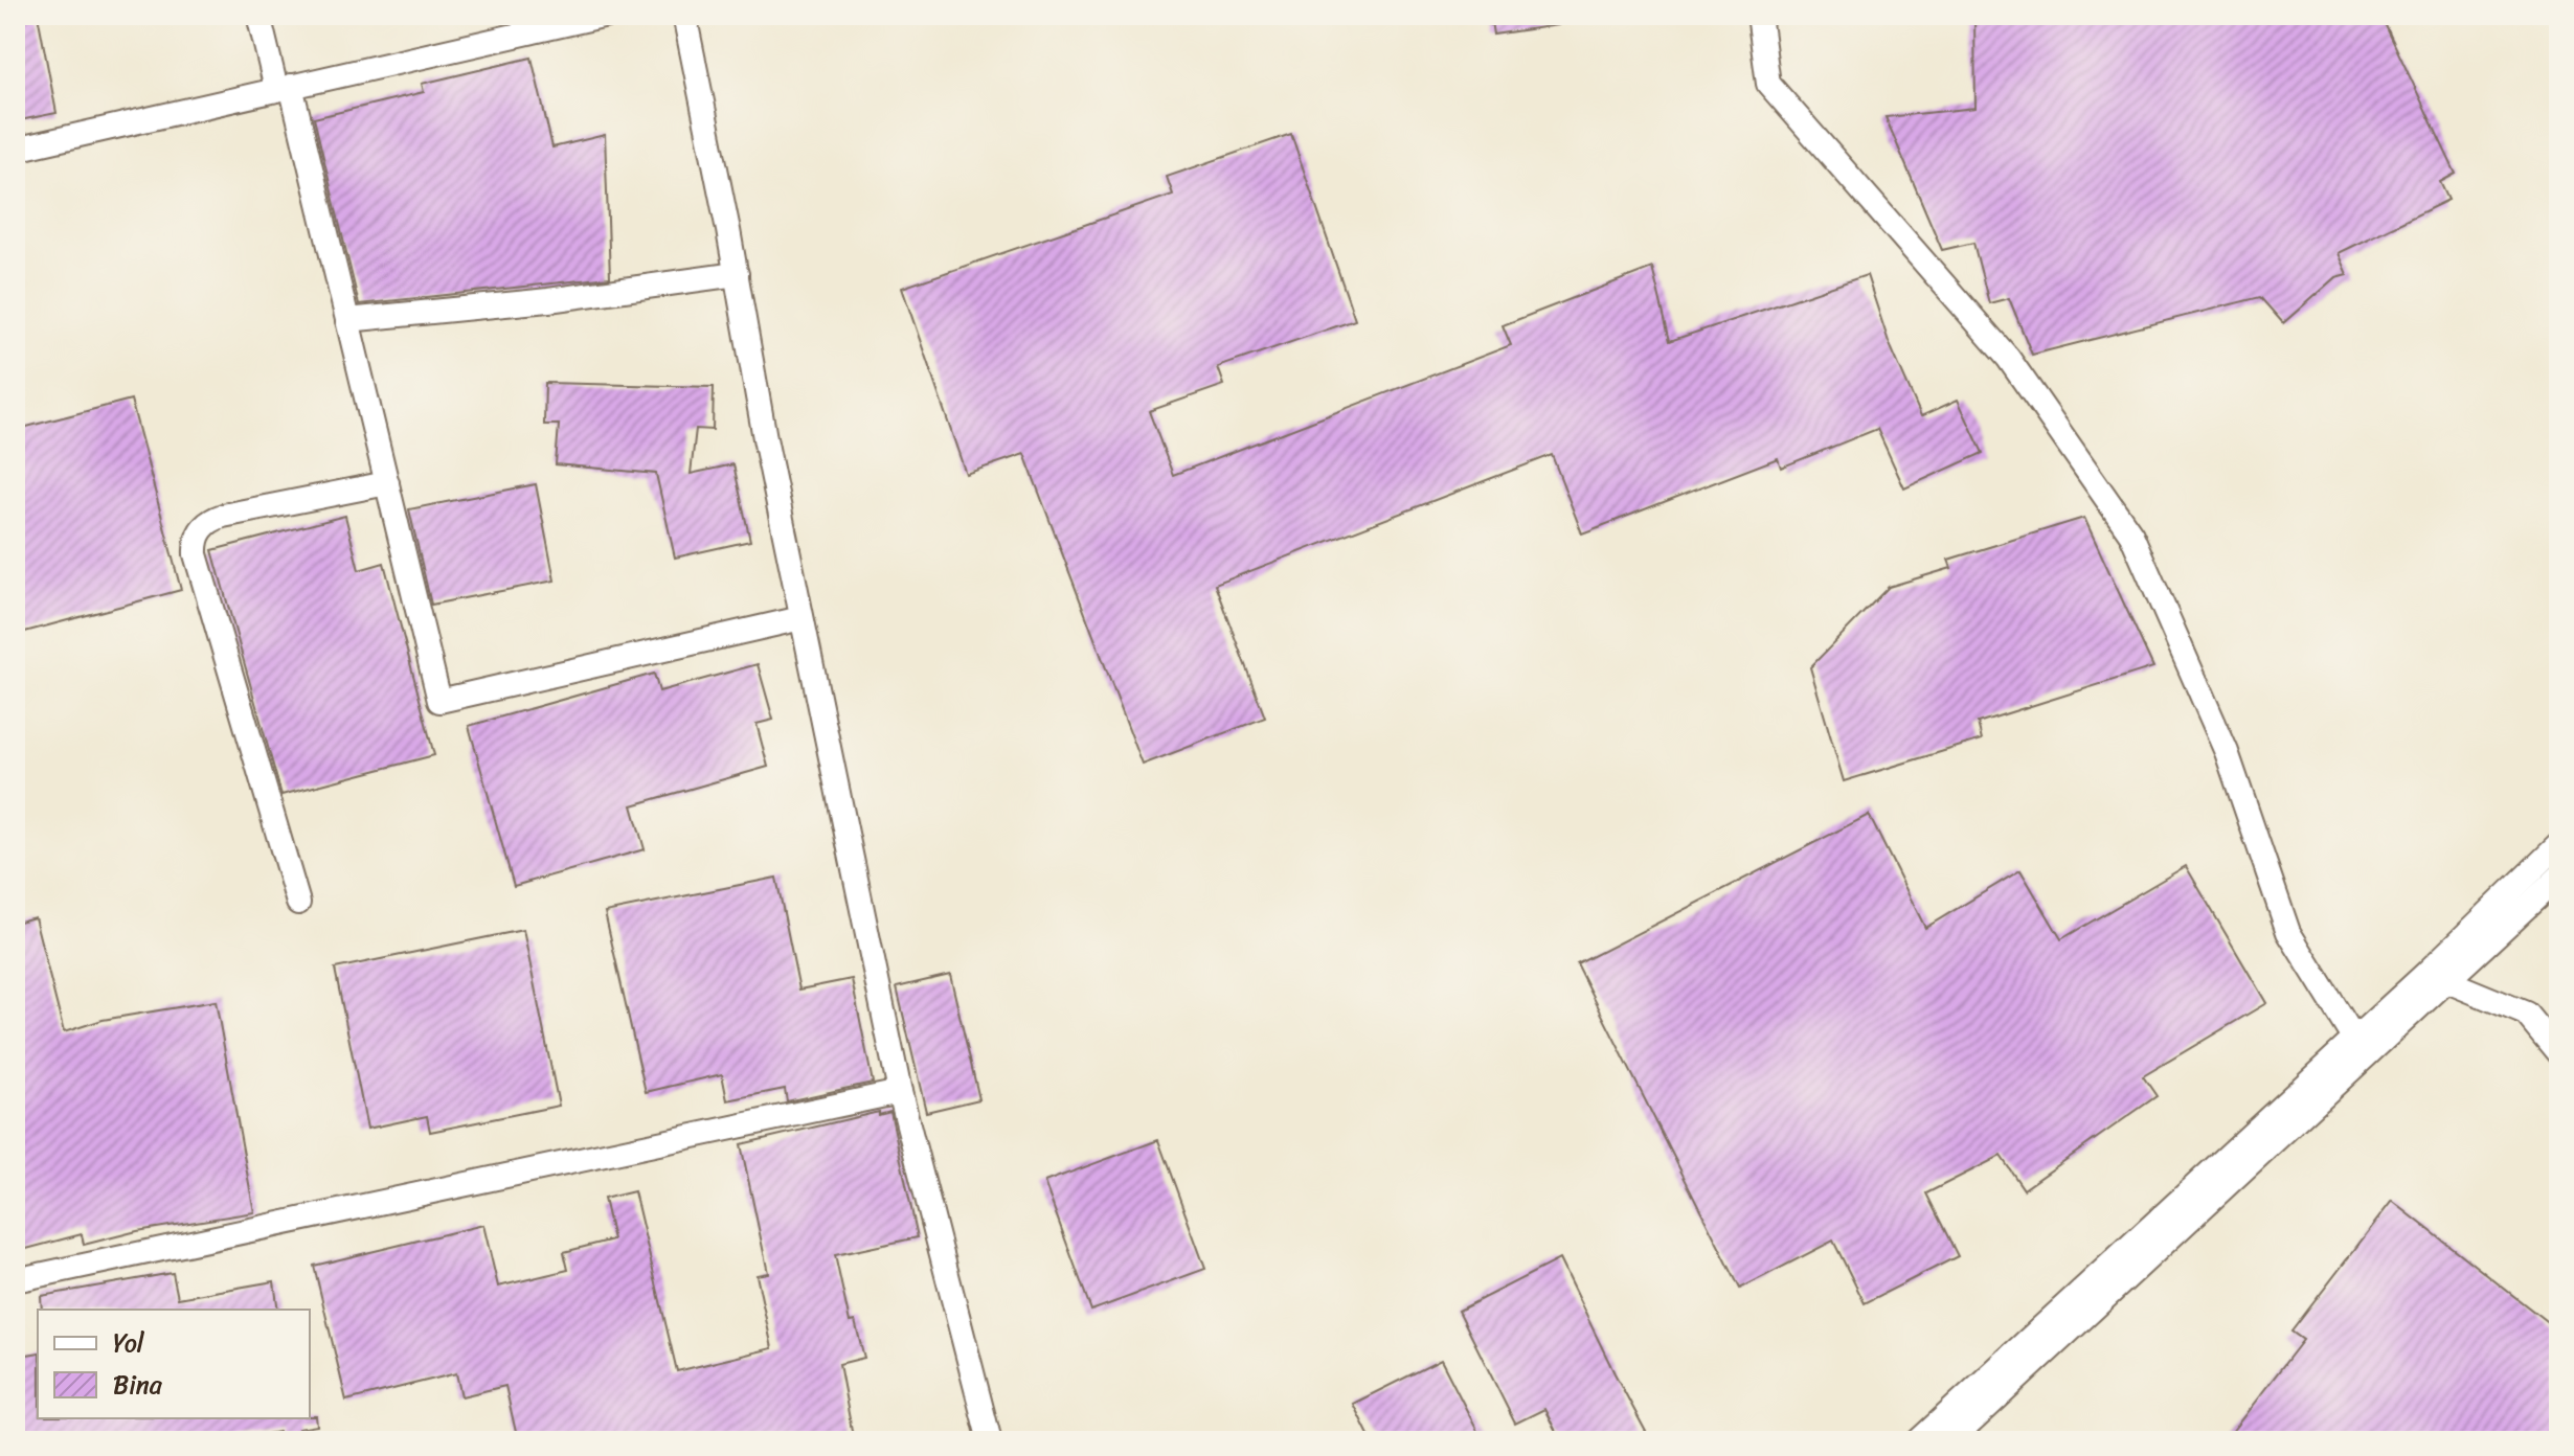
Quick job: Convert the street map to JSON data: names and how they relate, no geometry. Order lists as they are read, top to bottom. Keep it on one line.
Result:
{"legend":["Yol","Bina"]}
